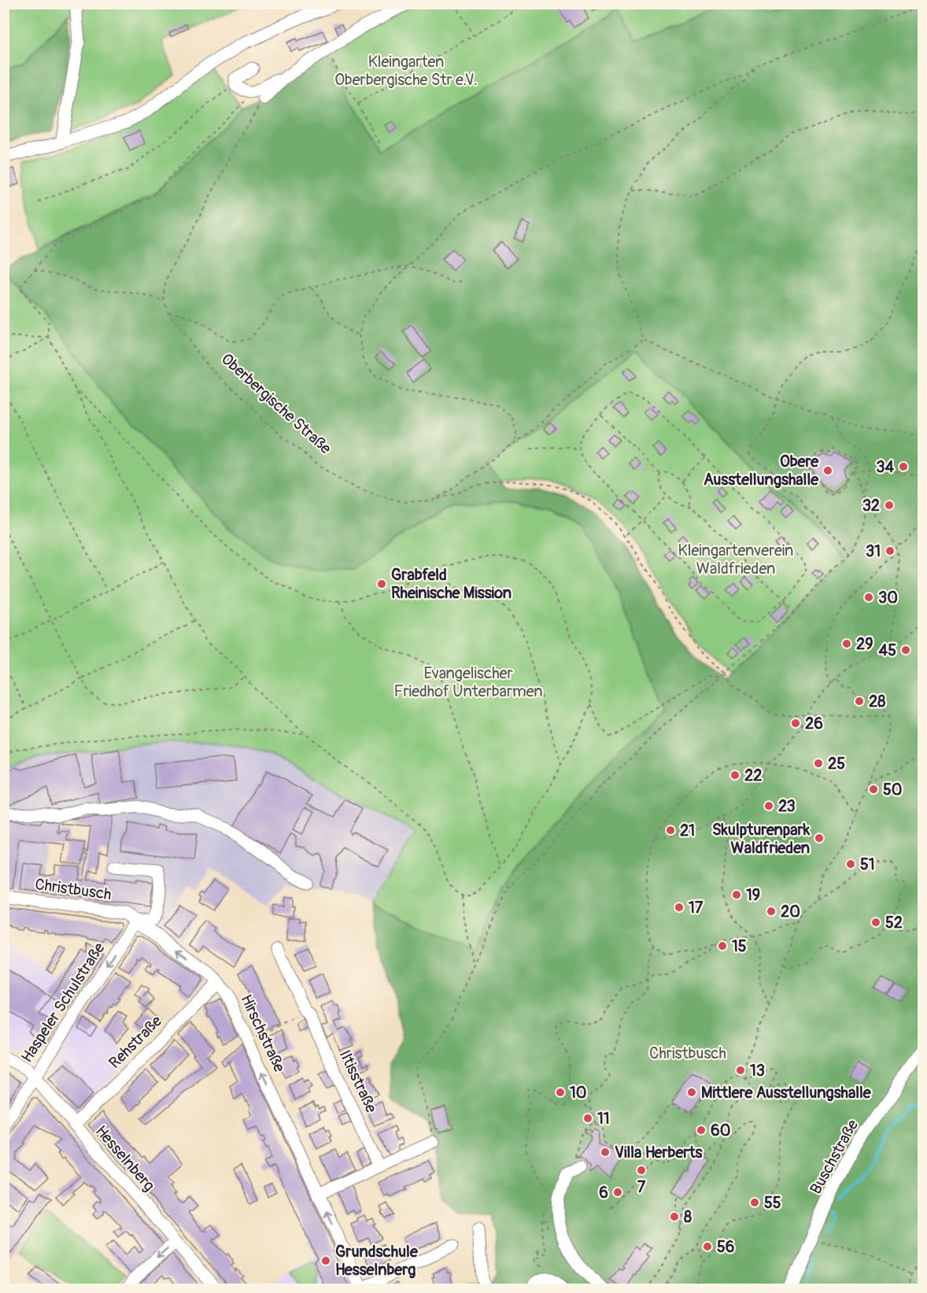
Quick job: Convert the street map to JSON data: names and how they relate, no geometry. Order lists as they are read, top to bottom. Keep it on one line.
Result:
{"streets":{"street":["Christbusch","Haspeler Schulstraße","Hirschstraße","Rehstraße","Iltisstraße","Buschstraße","Hesselnberg"],"path":["Oberbergische Straße"]},"crossings":[["Christbusch","Haspeler Schulstraße"],["Christbusch","Hirschstraße"],["Haspeler Schulstraße","Hirschstraße"],["Haspeler Schulstraße","Hesselnberg"],["Hirschstraße","Rehstraße"],["Rehstraße","Hesselnberg"]],"one_way":["Haspeler Schulstraße","Hirschstraße"],"parks":["Kleingarten Oberbergische Str e.V.","Kleingartenverein Waldfrieden","Evangelischer Friedhof Unterbarmen","Christbusch"],"places":["34","Obere Ausstellungshalle","32","31","Grabfeld Rheinische Mission","30","29","45","28","26","25","22","50","23","21","Skulpturenpark Waldfrieden","51","19","17","20","52","15","13","10","Mittlere Ausstellungshalle","11","60","Villa Herberts","7","6","55","8","56","Grundschule Hesselnberg"]}
